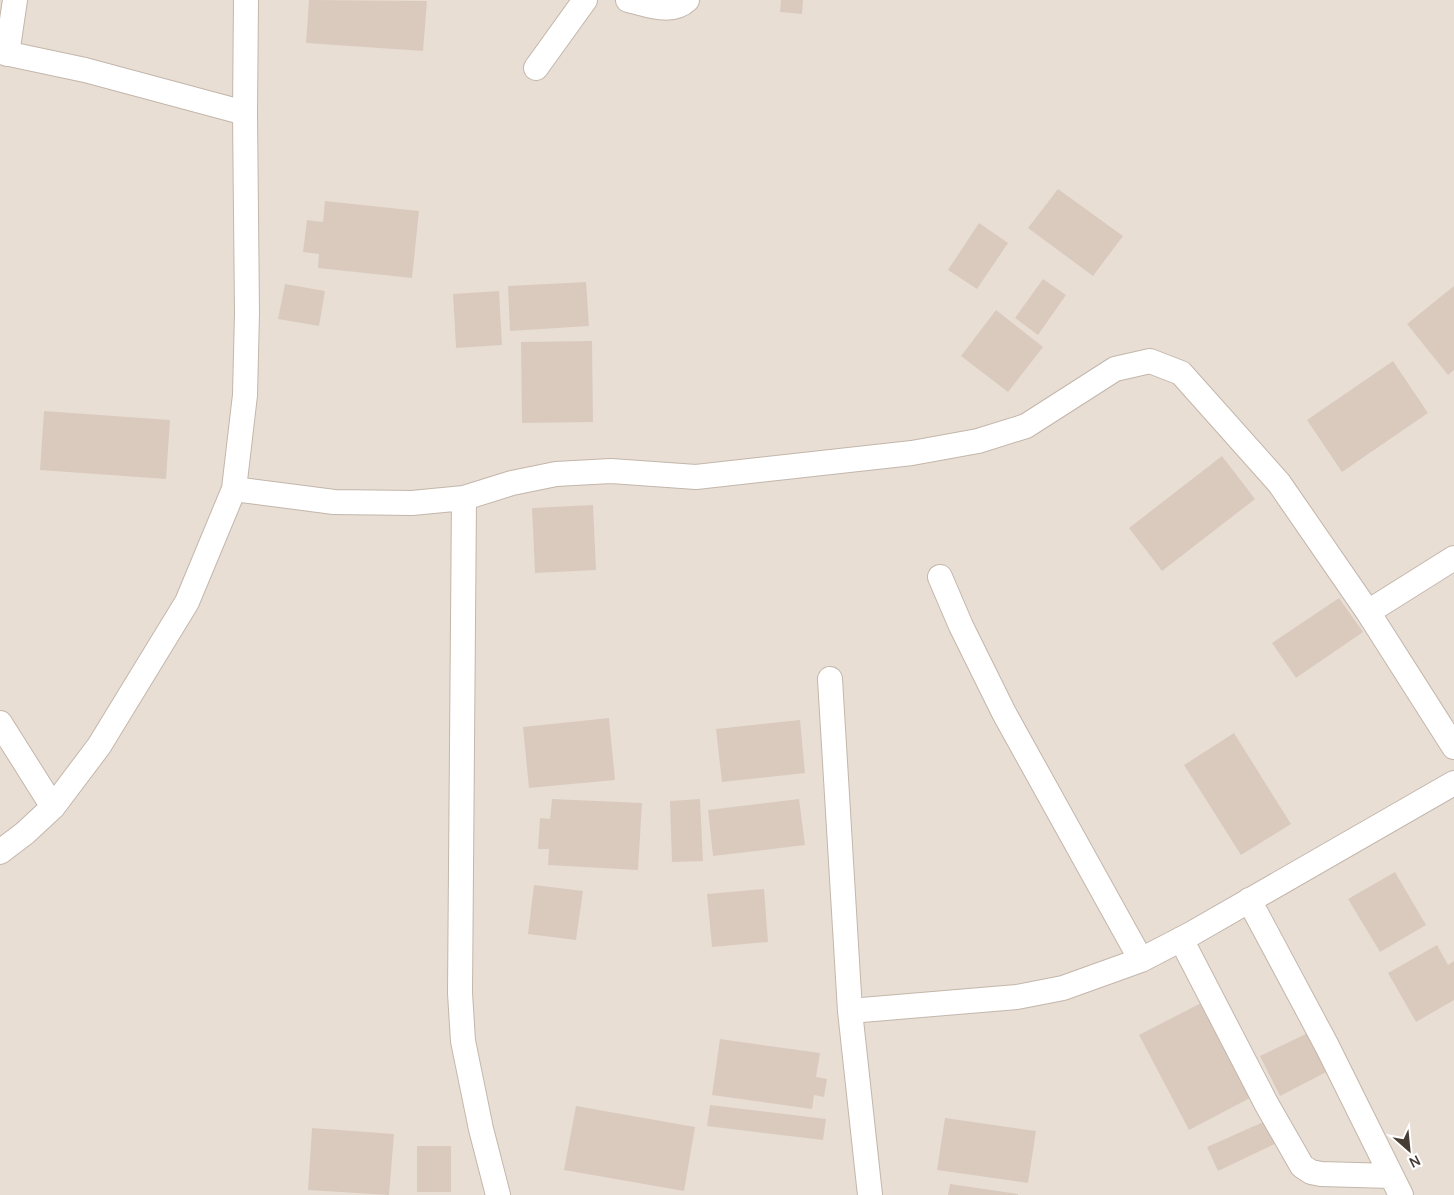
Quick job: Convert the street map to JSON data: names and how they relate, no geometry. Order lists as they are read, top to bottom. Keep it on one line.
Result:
{"north":"bottom right"}
